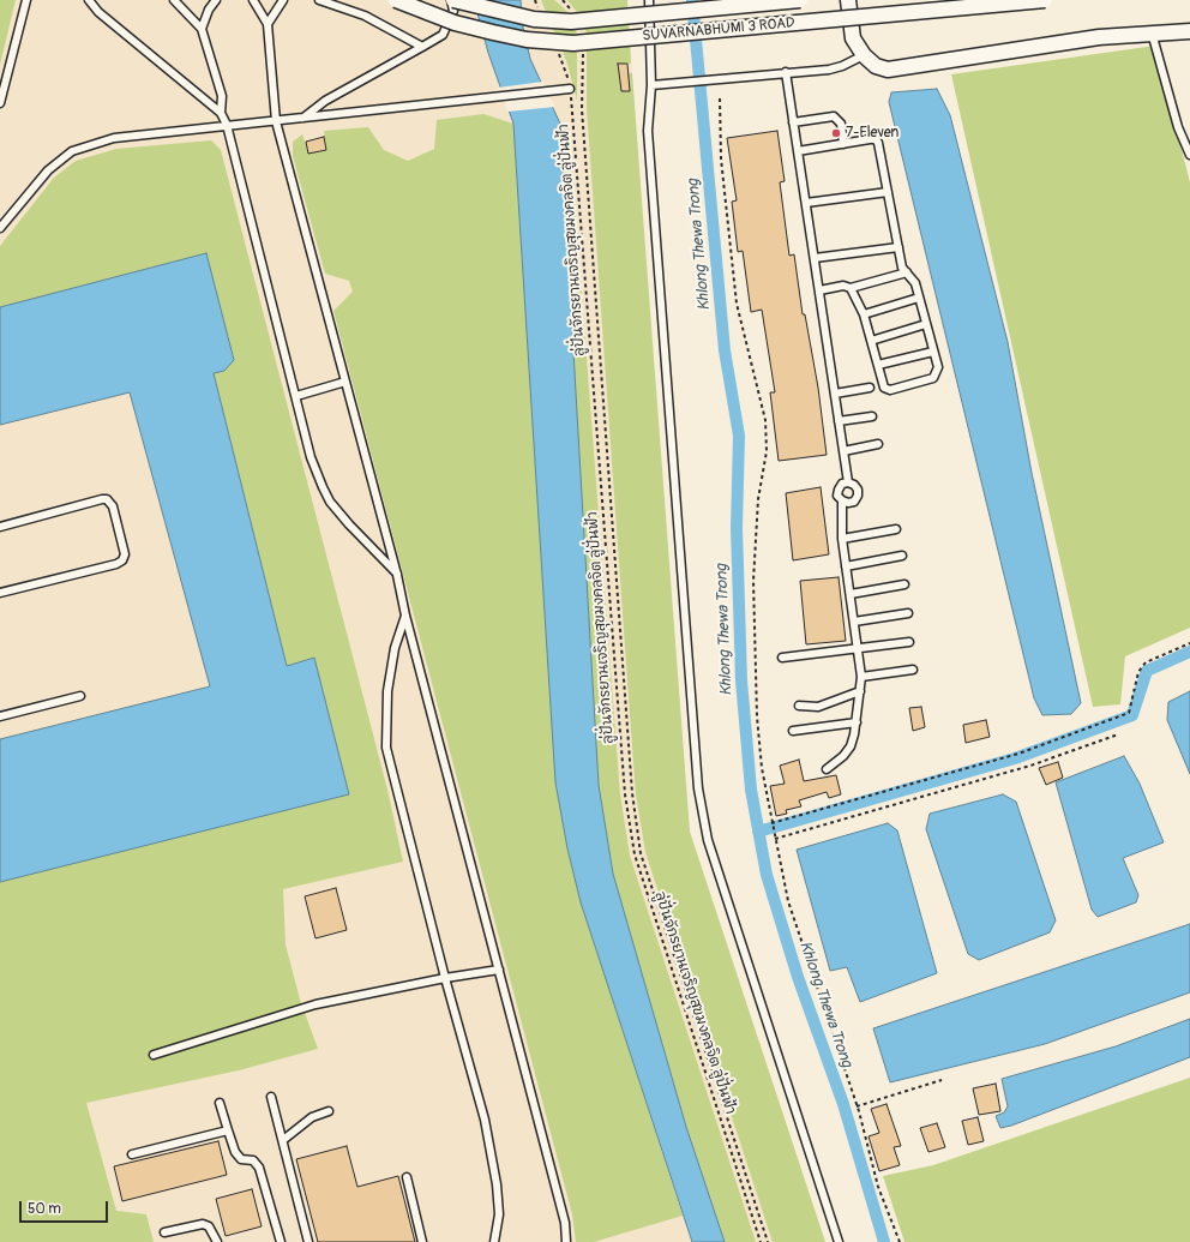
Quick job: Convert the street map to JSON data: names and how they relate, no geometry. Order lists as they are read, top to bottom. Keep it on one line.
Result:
{"streets":{"street":["SUVARNABHUMI 3 ROAD"],"path":["ลู่ปั่นจักรยานเจริญสุขมงคลจิต ลู่ปั่นฟ้า"]},"water":["Khlong Thewa Trong"],"places":["7-Eleven"],"scale_bar":"50 m"}
